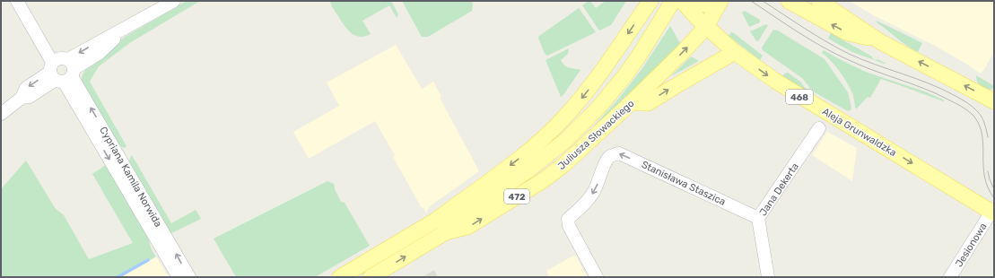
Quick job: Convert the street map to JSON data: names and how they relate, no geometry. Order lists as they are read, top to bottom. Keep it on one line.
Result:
{"streets":{"main road":["468","Aleja Grunwaldzka","Juliusza Słowackiego","472"],"street":["Cypriana Kamila Norwida","Stanisława Staszica","Jana Dekerta","Jesionowa"]},"crossings":[["Aleja Grunwaldzka","Juliusza Słowackiego"],["Aleja Grunwaldzka","Jesionowa"],["Juliusza Słowackiego","472"],["Stanisława Staszica","Jana Dekerta"]]}
